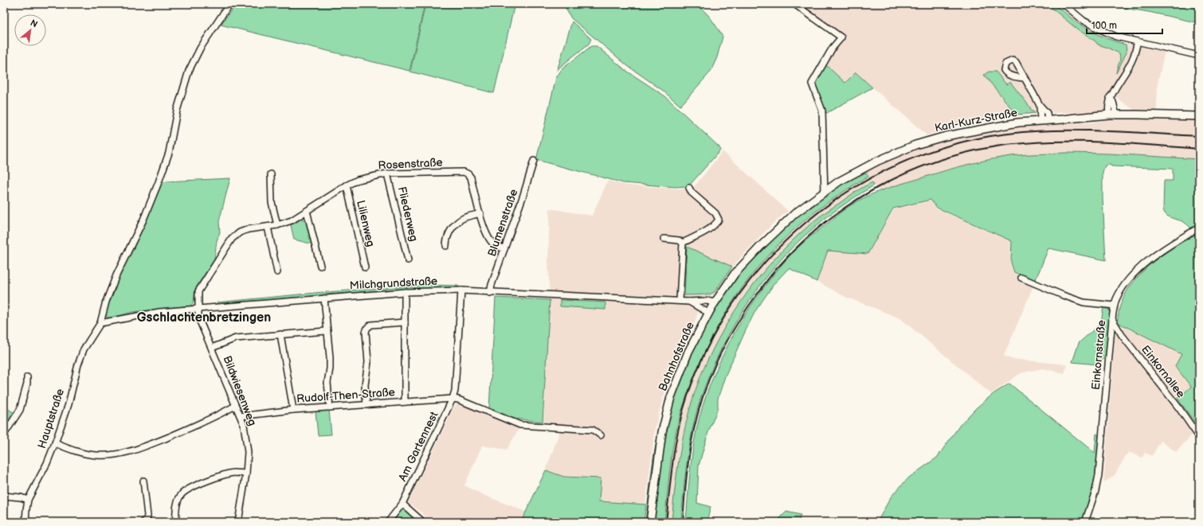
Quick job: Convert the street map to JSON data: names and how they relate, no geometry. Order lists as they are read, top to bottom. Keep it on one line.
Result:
{"streets":{"main road":["Karl-Kurz-Straße","Bahnhofstraße"],"street":["Rosenstraße","Fliederweg","Blumenstraße","Lilienweg","Milchgrundstraße","Einkornstraße","Einkornallee","Bildwiesenweg","Rudolf-Then-Straße","Hauptstraße","Am Gartennest"]},"crossings":[["Karl-Kurz-Straße","Bahnhofstraße"],["Rosenstraße","Fliederweg"],["Rosenstraße","Blumenstraße"],["Rosenstraße","Lilienweg"],["Rosenstraße","Milchgrundstraße"],["Rosenstraße","Bildwiesenweg"],["Blumenstraße","Milchgrundstraße"],["Milchgrundstraße","Bahnhofstraße"],["Milchgrundstraße","Bildwiesenweg"],["Milchgrundstraße","Hauptstraße"],["Einkornstraße","Einkornallee"],["Bildwiesenweg","Rudolf-Then-Straße"],["Rudolf-Then-Straße","Am Gartennest"]],"districts":["Gschlachtenbretzingen"],"scale_bar":"100 m","north":"top right"}
